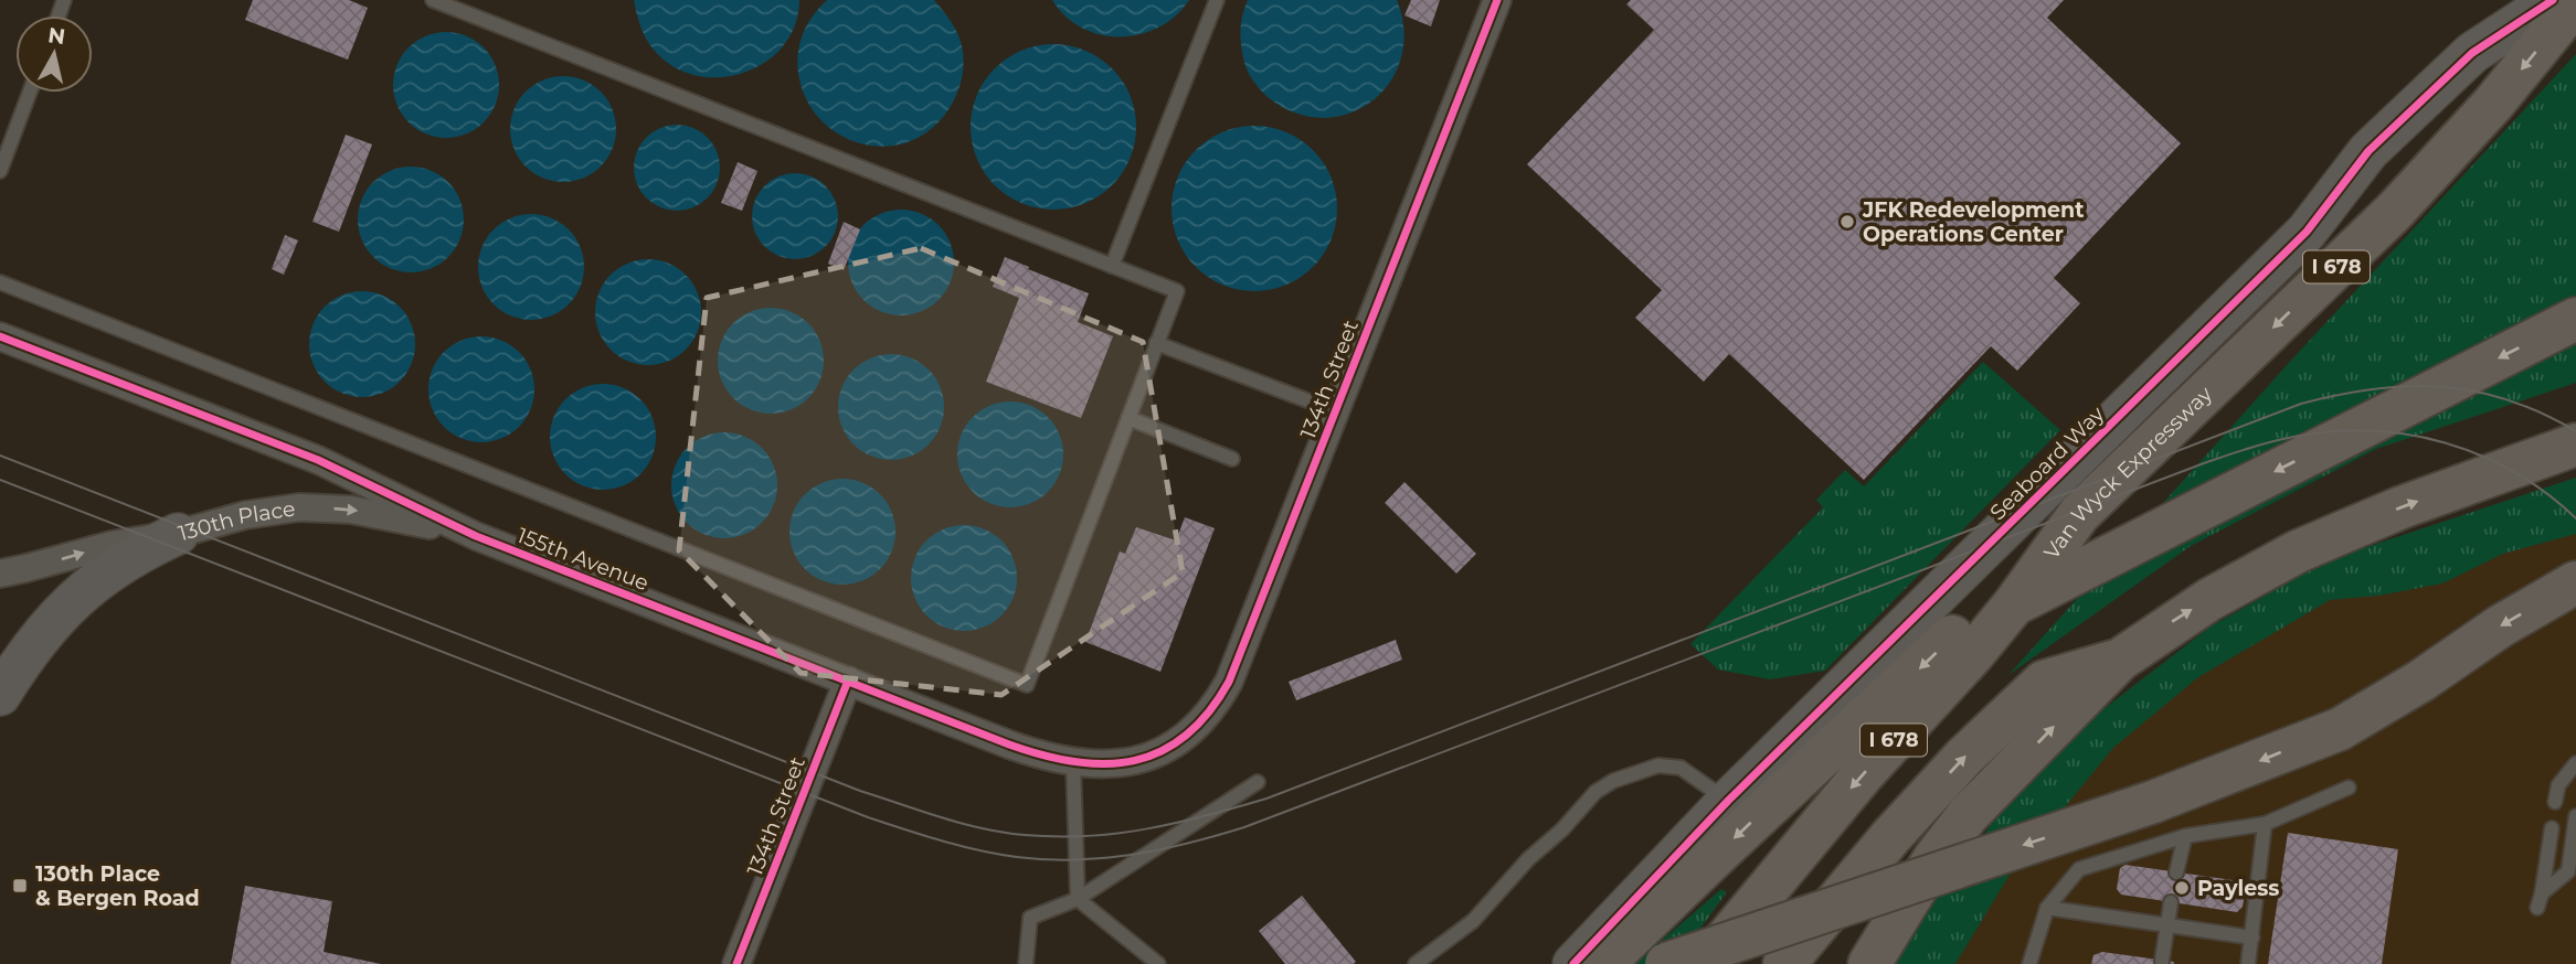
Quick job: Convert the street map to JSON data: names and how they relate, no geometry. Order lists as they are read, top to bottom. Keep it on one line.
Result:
{"streets":{"highway":["I 678","Van Wyck Expressway"],"street":["134th Street","Seaboard Way","130th Place","155th Avenue"]},"crossings":[["134th Street","155th Avenue"],["130th Place","155th Avenue"]],"one_way":["130th Place"],"places":{"other":["JFK Redevelopment Operations Center","Payless"],"transit":["130th Place & Bergen Road"]},"north":"top"}
